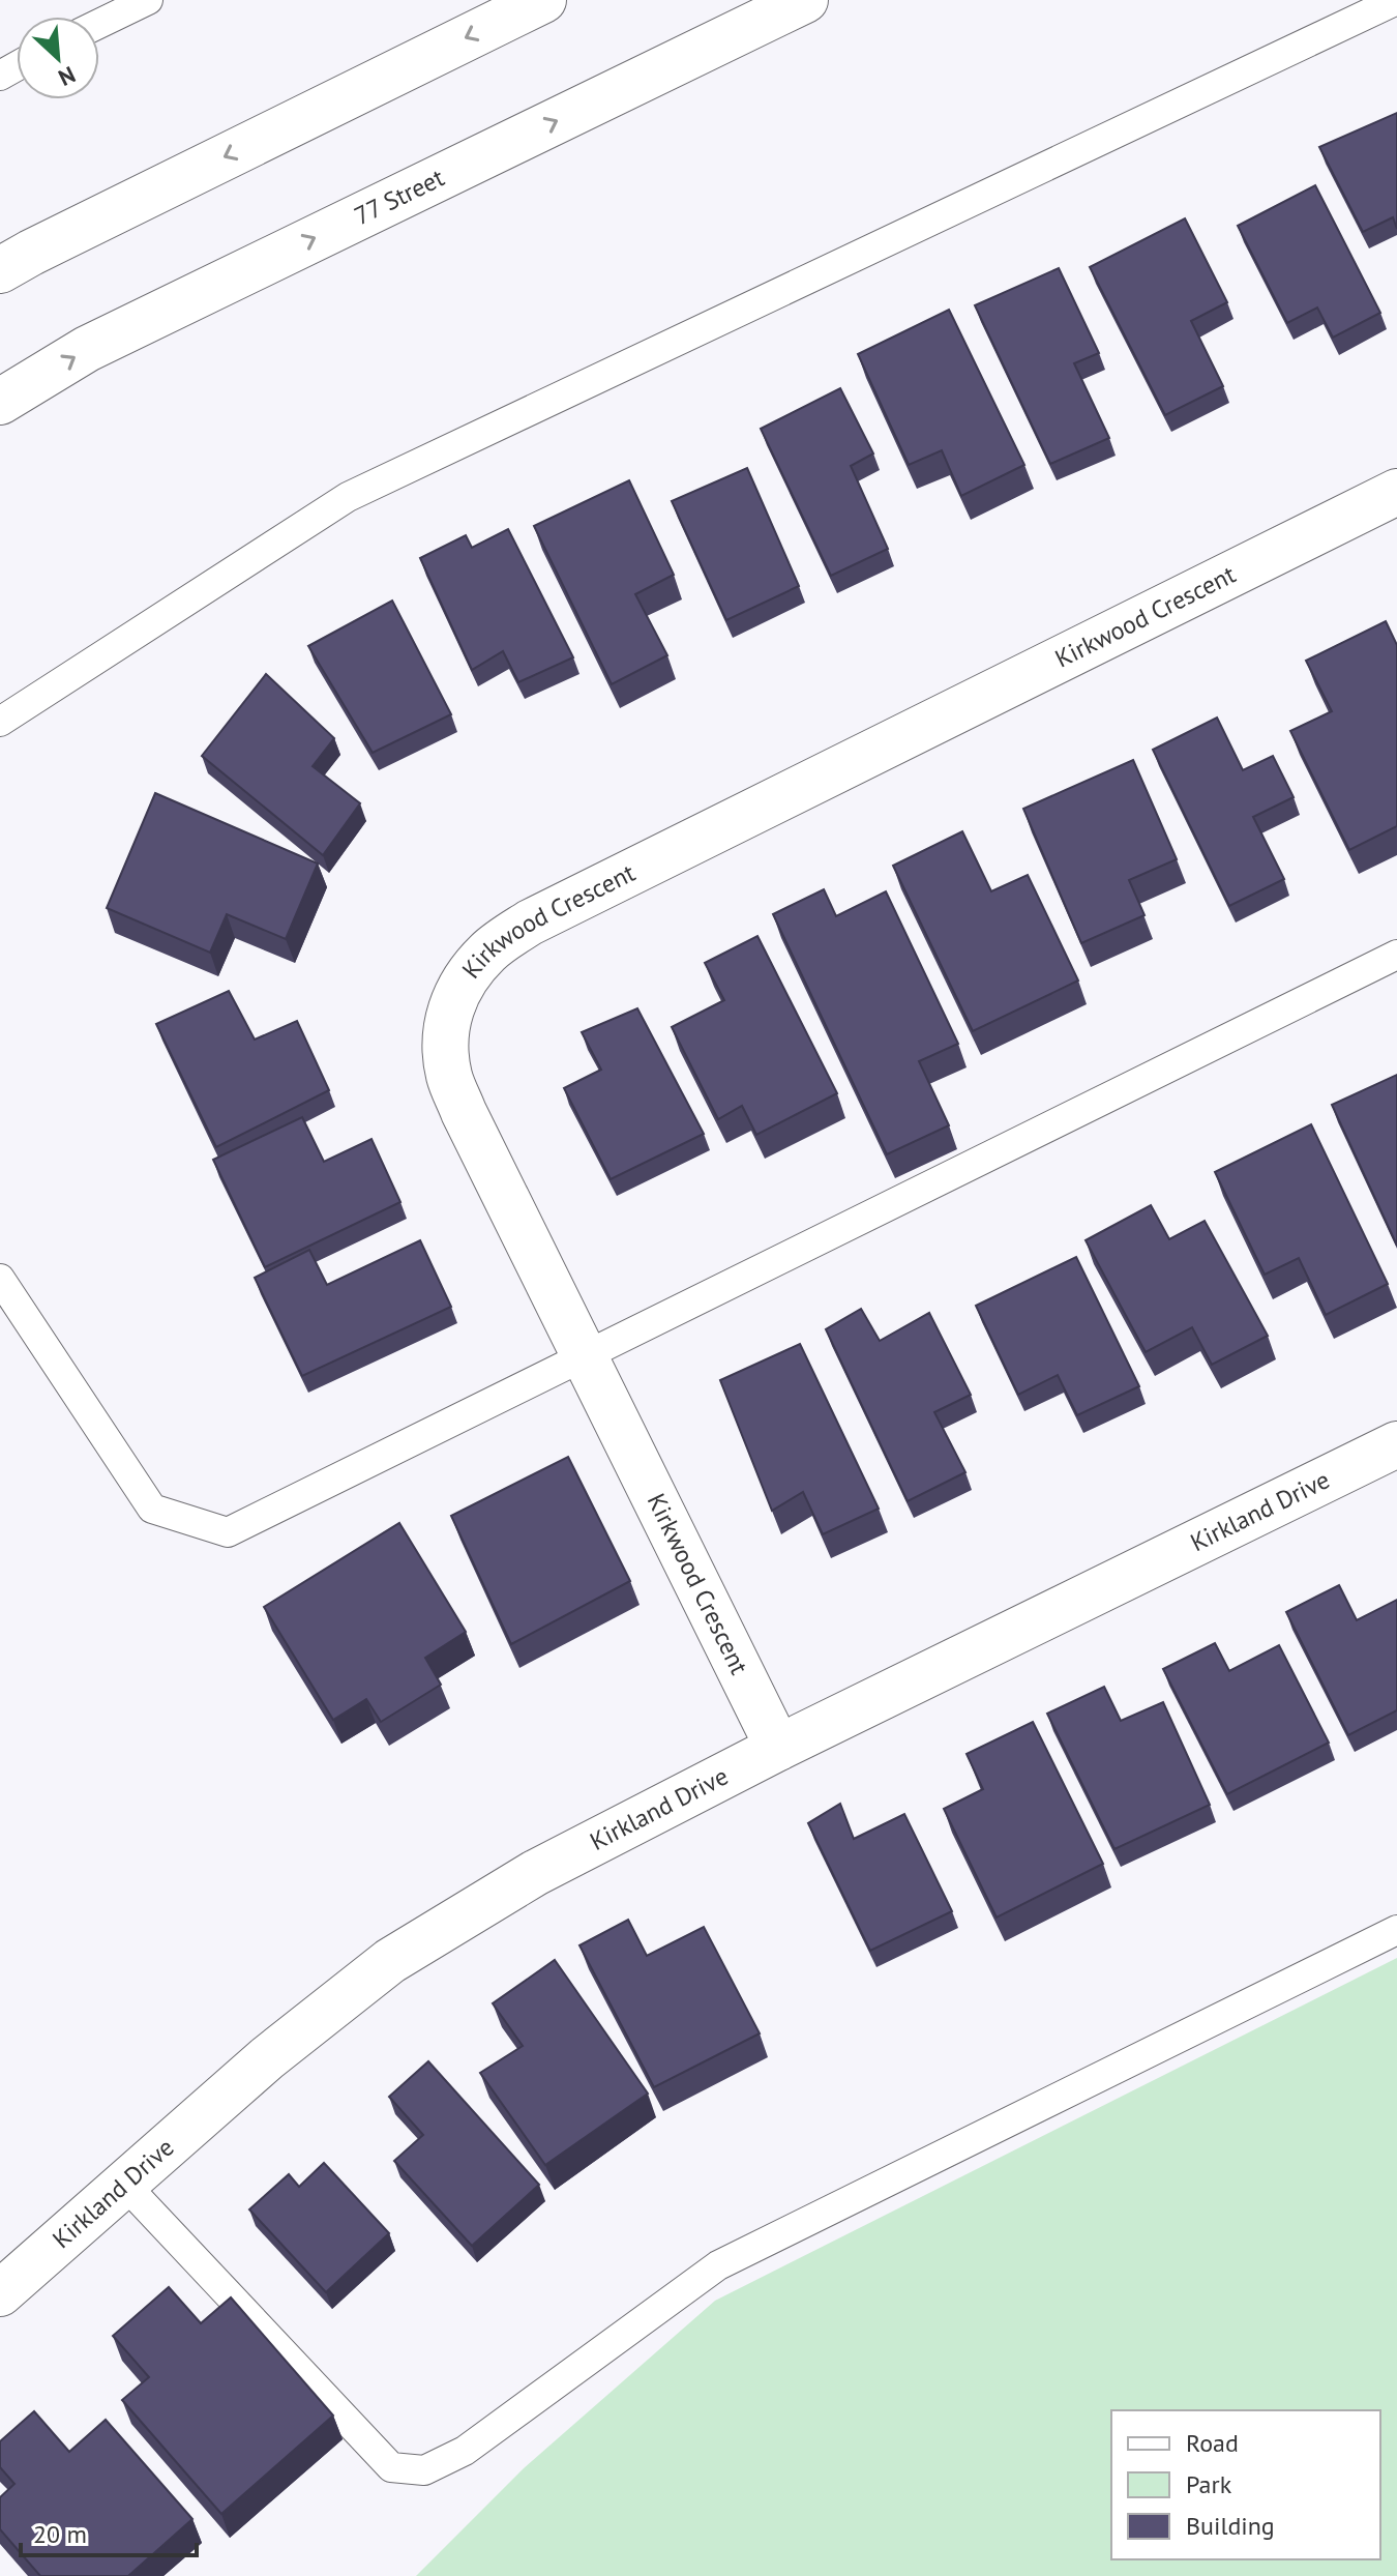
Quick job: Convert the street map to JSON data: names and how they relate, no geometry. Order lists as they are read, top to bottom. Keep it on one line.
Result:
{"streets":{"street":["77 Street","Kirkwood Crescent","Kirkland Drive"]},"crossings":[["Kirkwood Crescent","Kirkland Drive"]],"legend":["Road","Park","Building"],"scale_bar":"20 m","north":"bottom right"}
